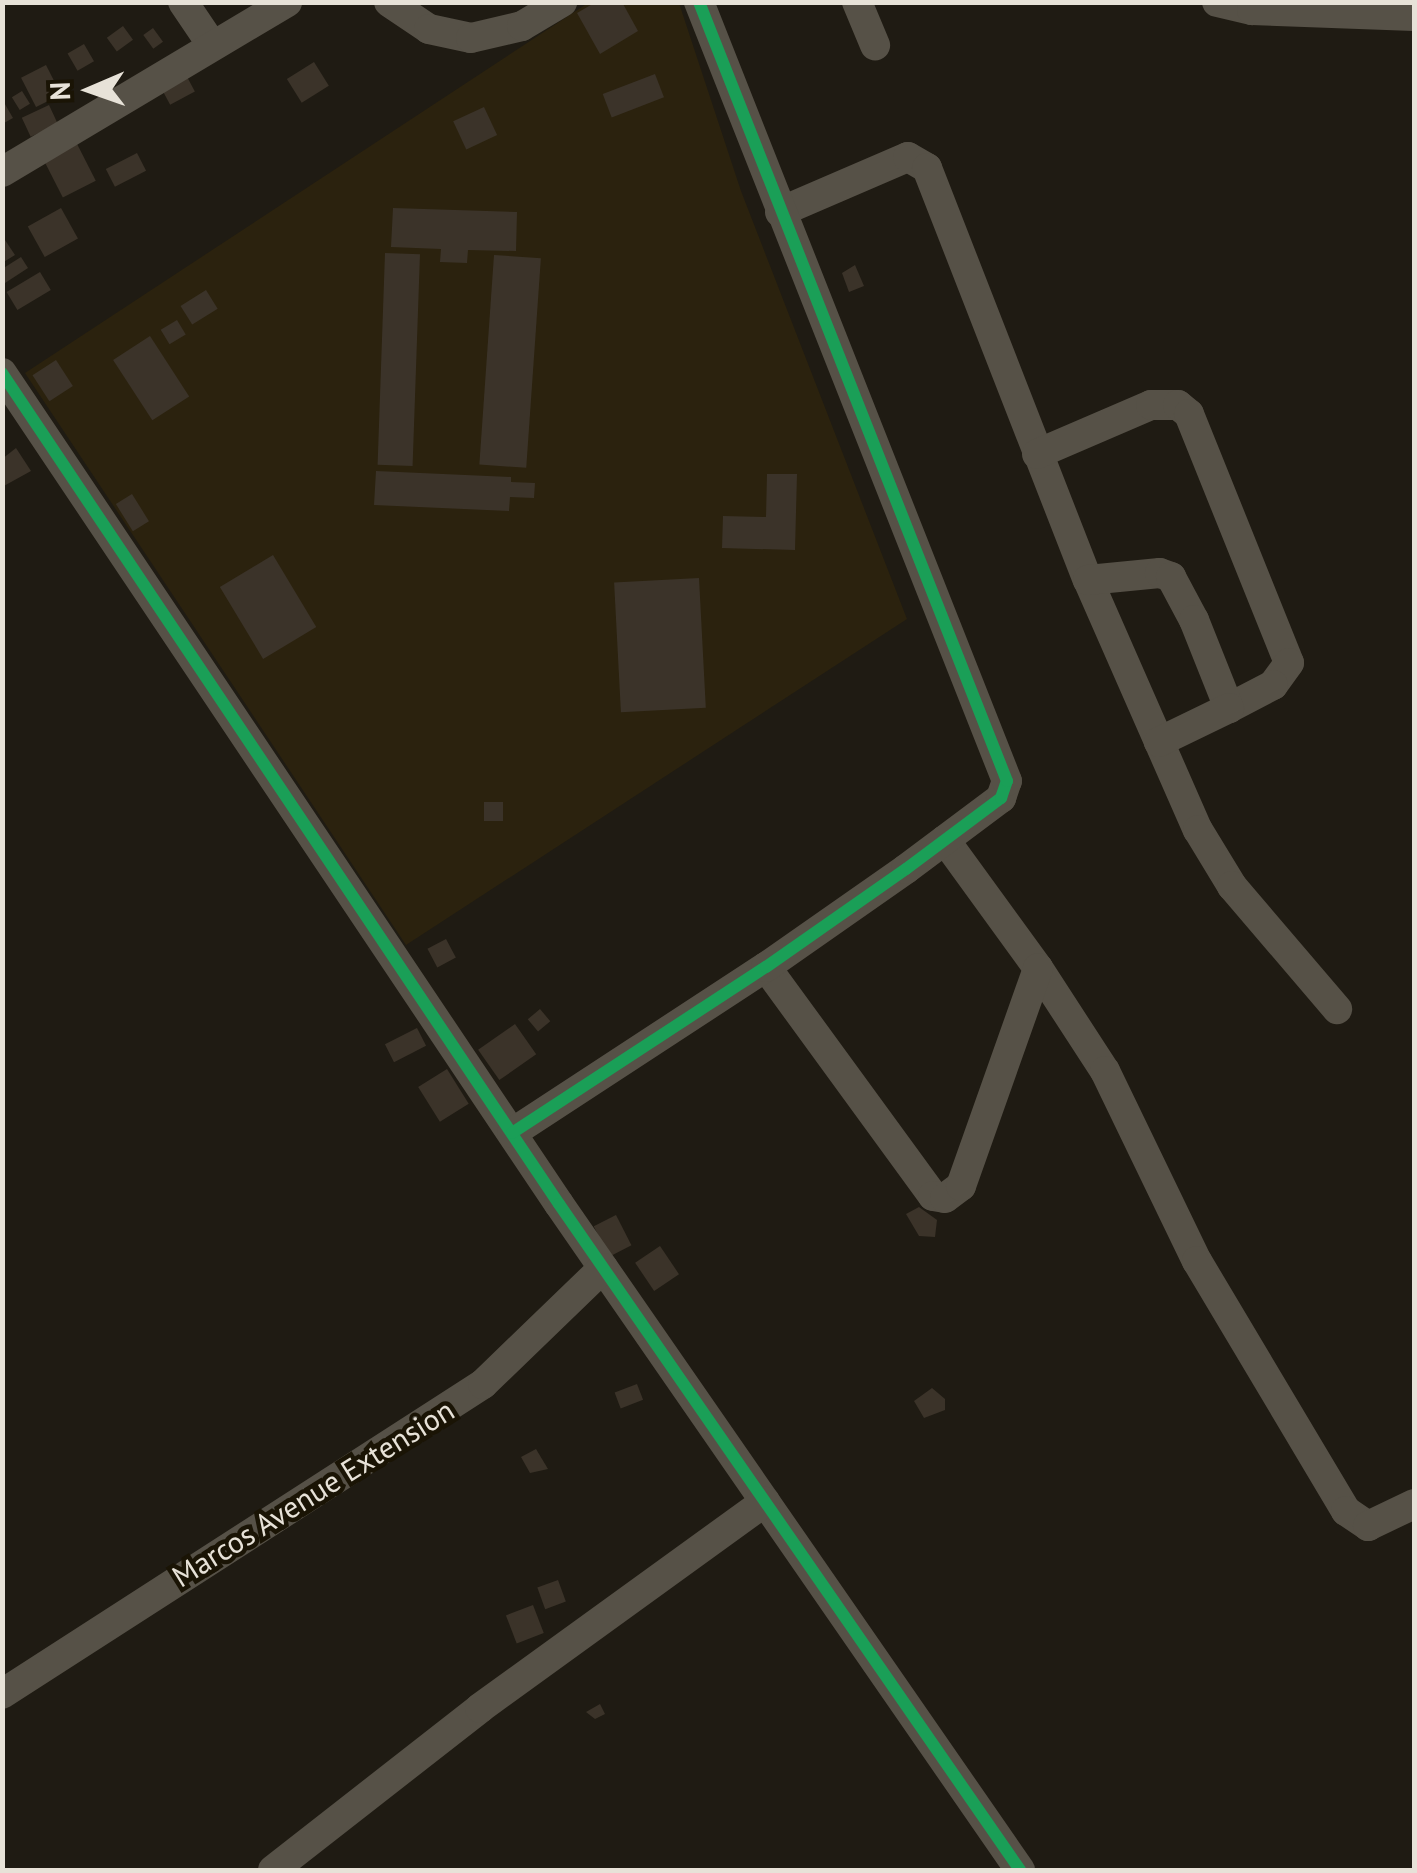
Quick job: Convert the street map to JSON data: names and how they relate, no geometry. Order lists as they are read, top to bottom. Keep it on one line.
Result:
{"streets":{"street":["Marcos Avenue Extension"]},"north":"left"}
